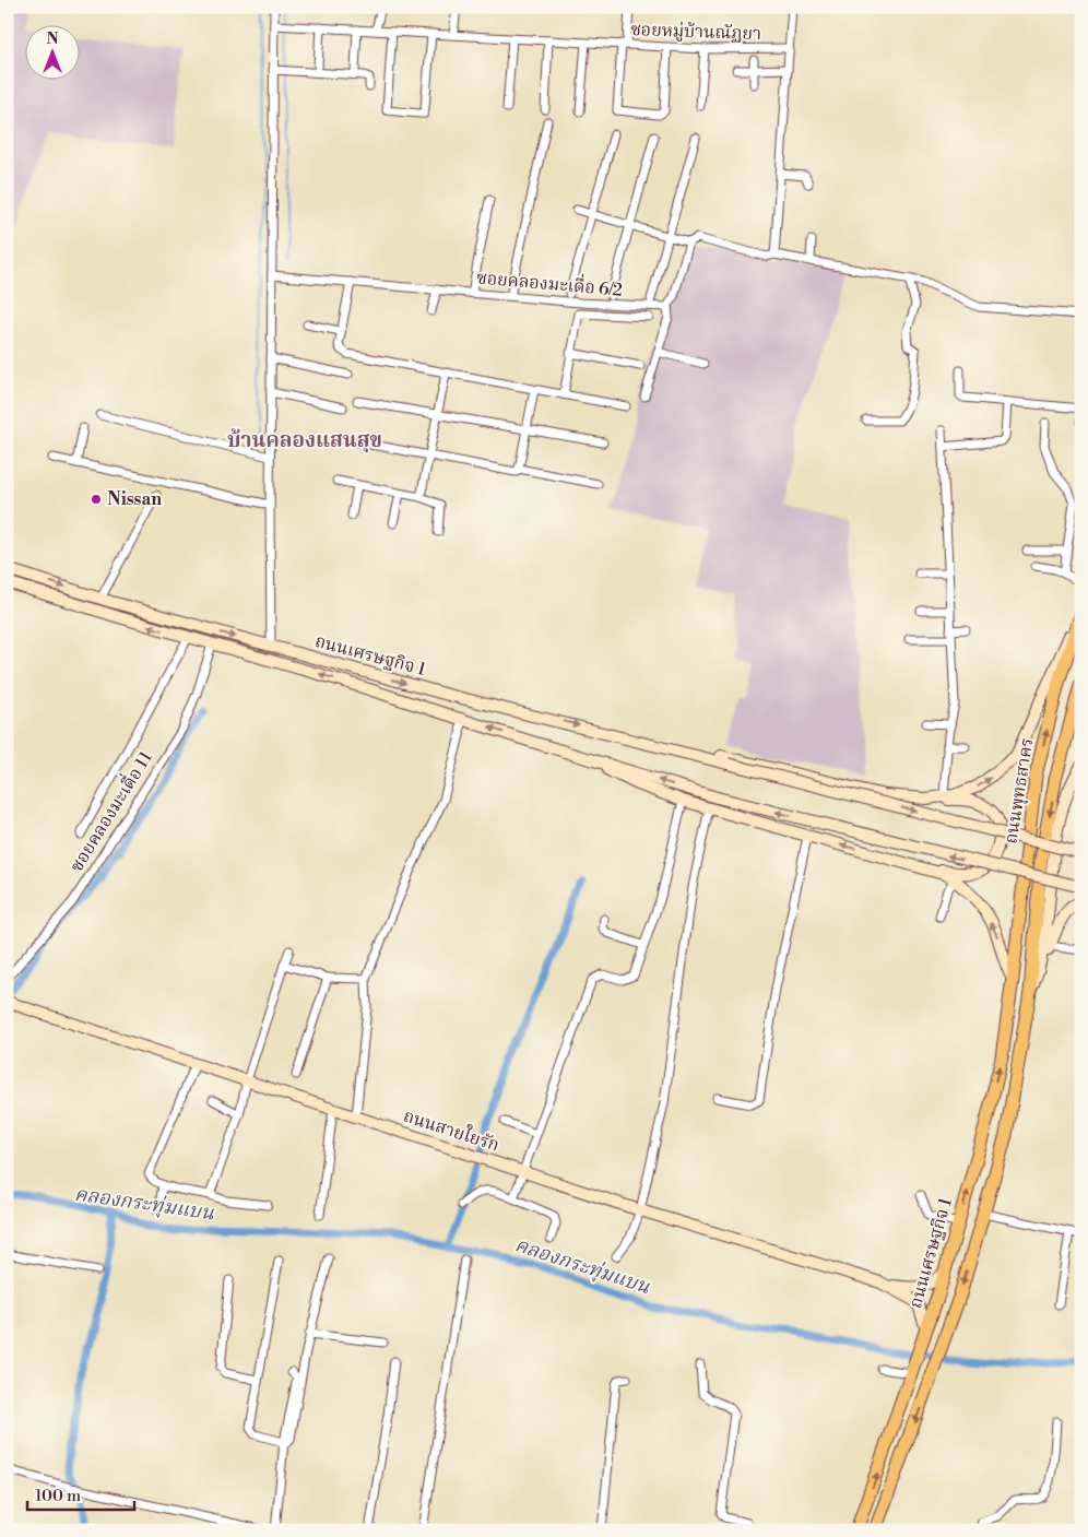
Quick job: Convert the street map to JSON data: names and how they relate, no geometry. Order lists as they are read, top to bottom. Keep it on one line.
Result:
{"streets":{"main road":["ถนนเศรษฐกิจ 1","ถนนพุทธสาคร","ถนนสายใยรัก"],"street":["ซอยหมู่บ้านณัฏยา","ซอยคลองมะเดื่อ 6/2","ซอยคลองมะเดื่อ 11"]},"crossings":[["ถนนเศรษฐกิจ 1","ถนนพุทธสาคร"],["ถนนเศรษฐกิจ 1","ซอยคลองมะเดื่อ 11"],["ถนนเศรษฐกิจ 1","ถนนสายใยรัก"]],"districts":["บ้านคลองแสนสุข"],"water":["คลองกระทุ่มแบน"],"places":["Nissan"],"scale_bar":"100 m","north":"top"}
